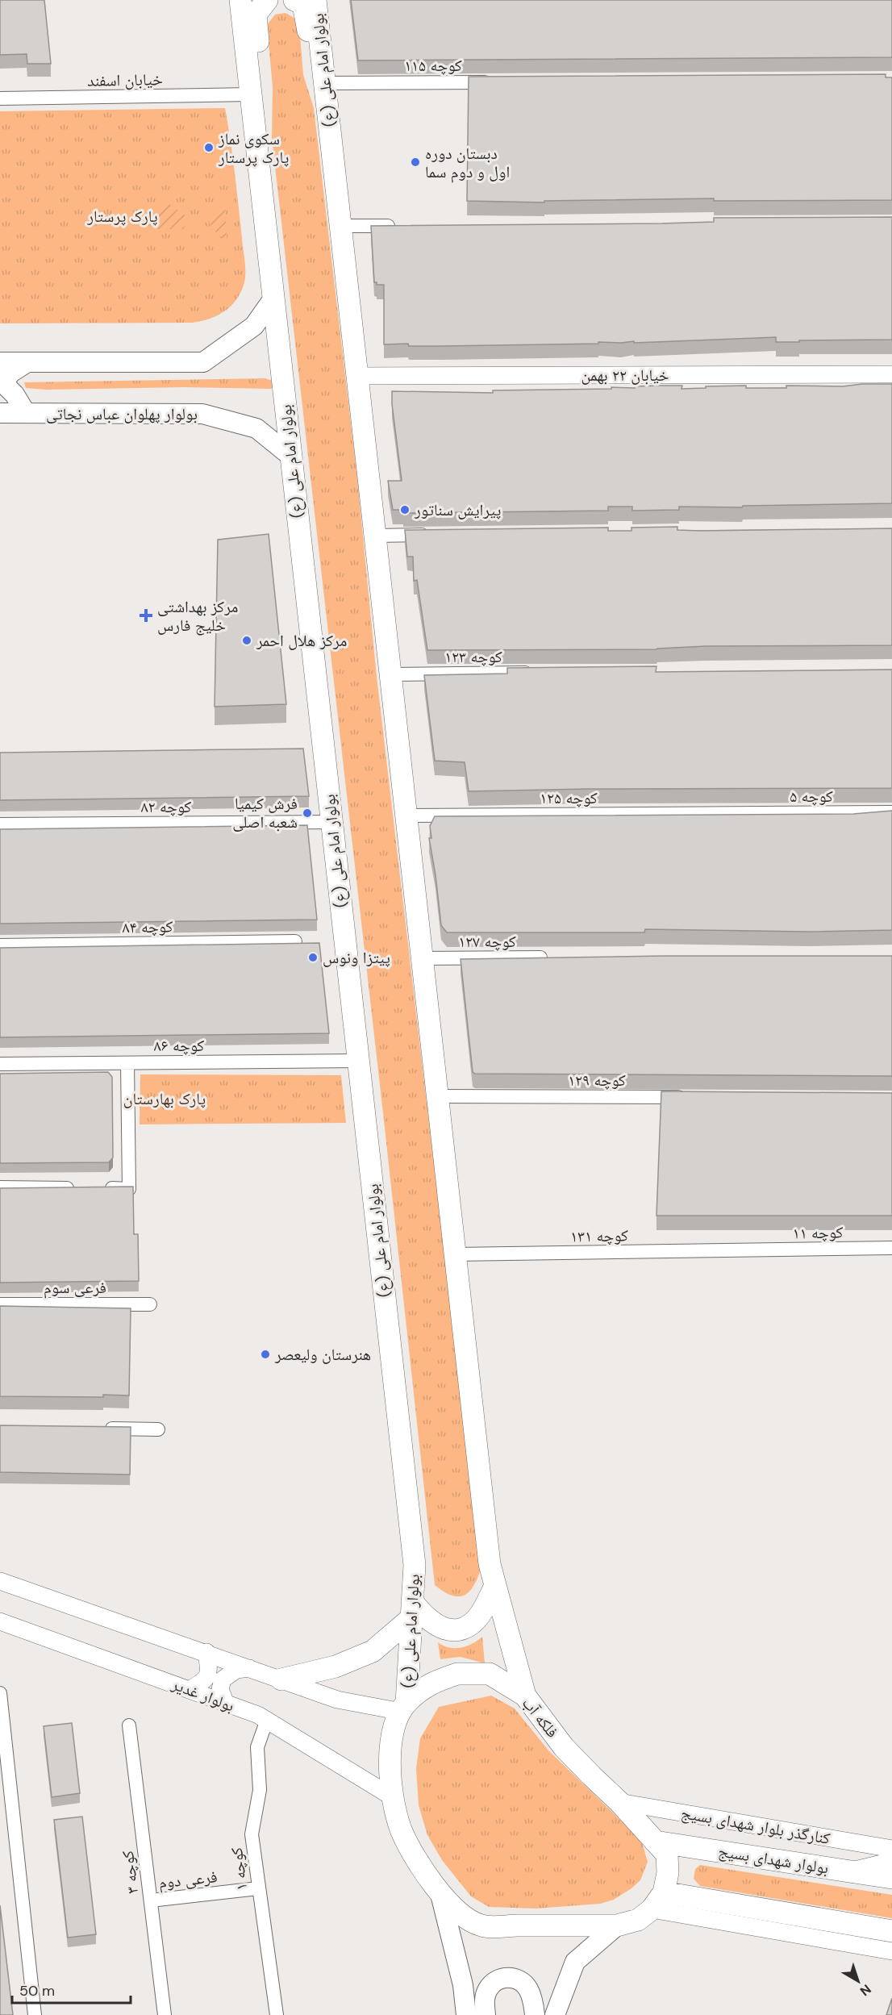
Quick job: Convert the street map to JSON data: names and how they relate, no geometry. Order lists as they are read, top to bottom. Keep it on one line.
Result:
{"streets":{"main road":["بولوار امام علی (ع)","بولوار پهلوان عباس نجاتی","فلکه آب","بولوار شهدای بسیج"],"street":["کوچه ۱۱۵","خیابان اسفند","خیابان ۲۲ بهمن","کوچه ۱۲۳","کوچه ۵","کوچه ۱۲۵","کوچه ۸۲","کوچه ۸۴","کوچه ۱۲۷","کوچه ۸۶","کوچه ۱۲۹","کوچه ۱۱","کوچه ۱۳۱","فرعی سوم","بولوار غدیر","کنارگذر بلوار شهدای بسیج","کوچه ۱","کوچه ۳","فرعی دوم"]},"crossings":[["کوچه ۱۱۵","بولوار امام علی (ع)"],["بولوار امام علی (ع)","خیابان اسفند"],["بولوار امام علی (ع)","خیابان ۲۲ بهمن"],["بولوار امام علی (ع)","بولوار پهلوان عباس نجاتی"],["بولوار امام علی (ع)","کوچه ۱۲۳"],["بولوار امام علی (ع)","کوچه ۱۲۵"],["بولوار امام علی (ع)","کوچه ۸۲"],["بولوار امام علی (ع)","کوچه ۱۲۷"],["بولوار امام علی (ع)","کوچه ۸۶"],["بولوار امام علی (ع)","کوچه ۱۲۹"],["بولوار امام علی (ع)","کوچه ۱۳۱"],["بولوار امام علی (ع)","فلکه آب"],["کوچه ۵","کوچه ۱۲۵"],["کوچه ۱۱","کوچه ۱۳۱"],["بولوار غدیر","کوچه ۱"],["فلکه آب","کنارگذر بلوار شهدای بسیج"],["فلکه آب","بولوار شهدای بسیج"],["کوچه ۱","فرعی دوم"],["کوچه ۳","فرعی دوم"]],"parks":["پارک پرستار","پارک بهارستان"],"places":{"other":["سکوی نماز پارک پرستار","دبستان دوره اول و دوم سما","پیرایش سناتور","مرکز هلال احمر","فرش کیمیا شعبه اصلی","پیتزا ونوس","هنرستان ولیعصر"],"health":["مرکز بهداشتی خلیج فارس"]},"scale_bar":"50 m","north":"bottom right"}
